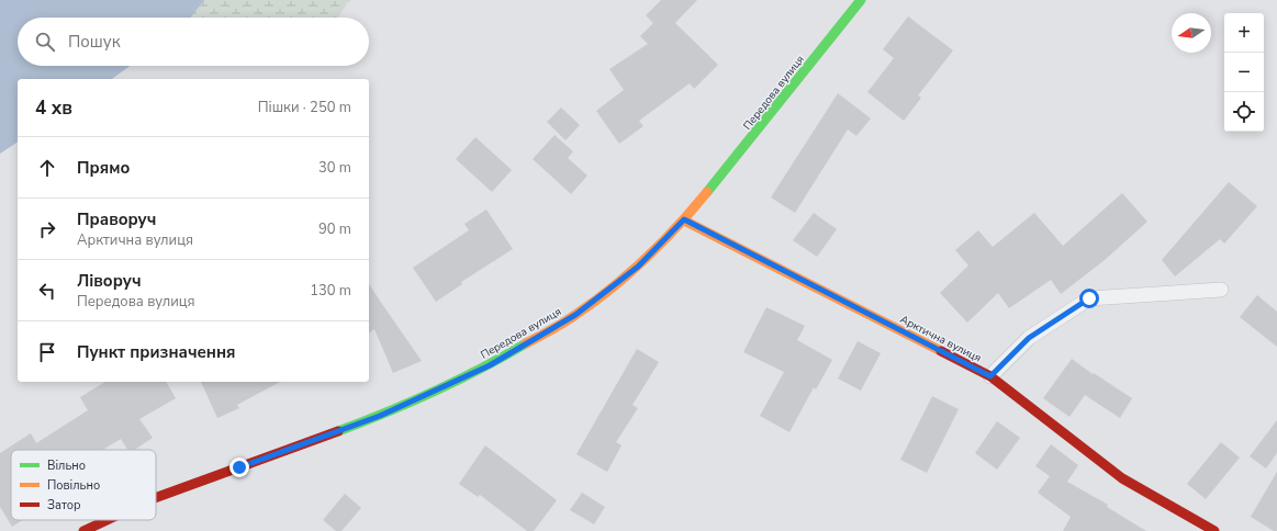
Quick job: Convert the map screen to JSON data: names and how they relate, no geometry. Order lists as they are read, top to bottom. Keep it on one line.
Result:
{"streets":{"street":["Передова вулиця","Арктична вулиця"]},"crossings":[["Передова вулиця","Арктична вулиця"]],"legend":["Вільно","Повільно","Затор"],"north":"left","page":{"map_buttons":["+","−"],"search":"Пошук","heading":["4 хв","Пішки · 250 m"],"list":[["Прямо","30 m"],["Праворуч","Арктична вулиця","90 m"],["Ліворуч","Передова вулиця","130 m"],"Пункт призначення"]}}
